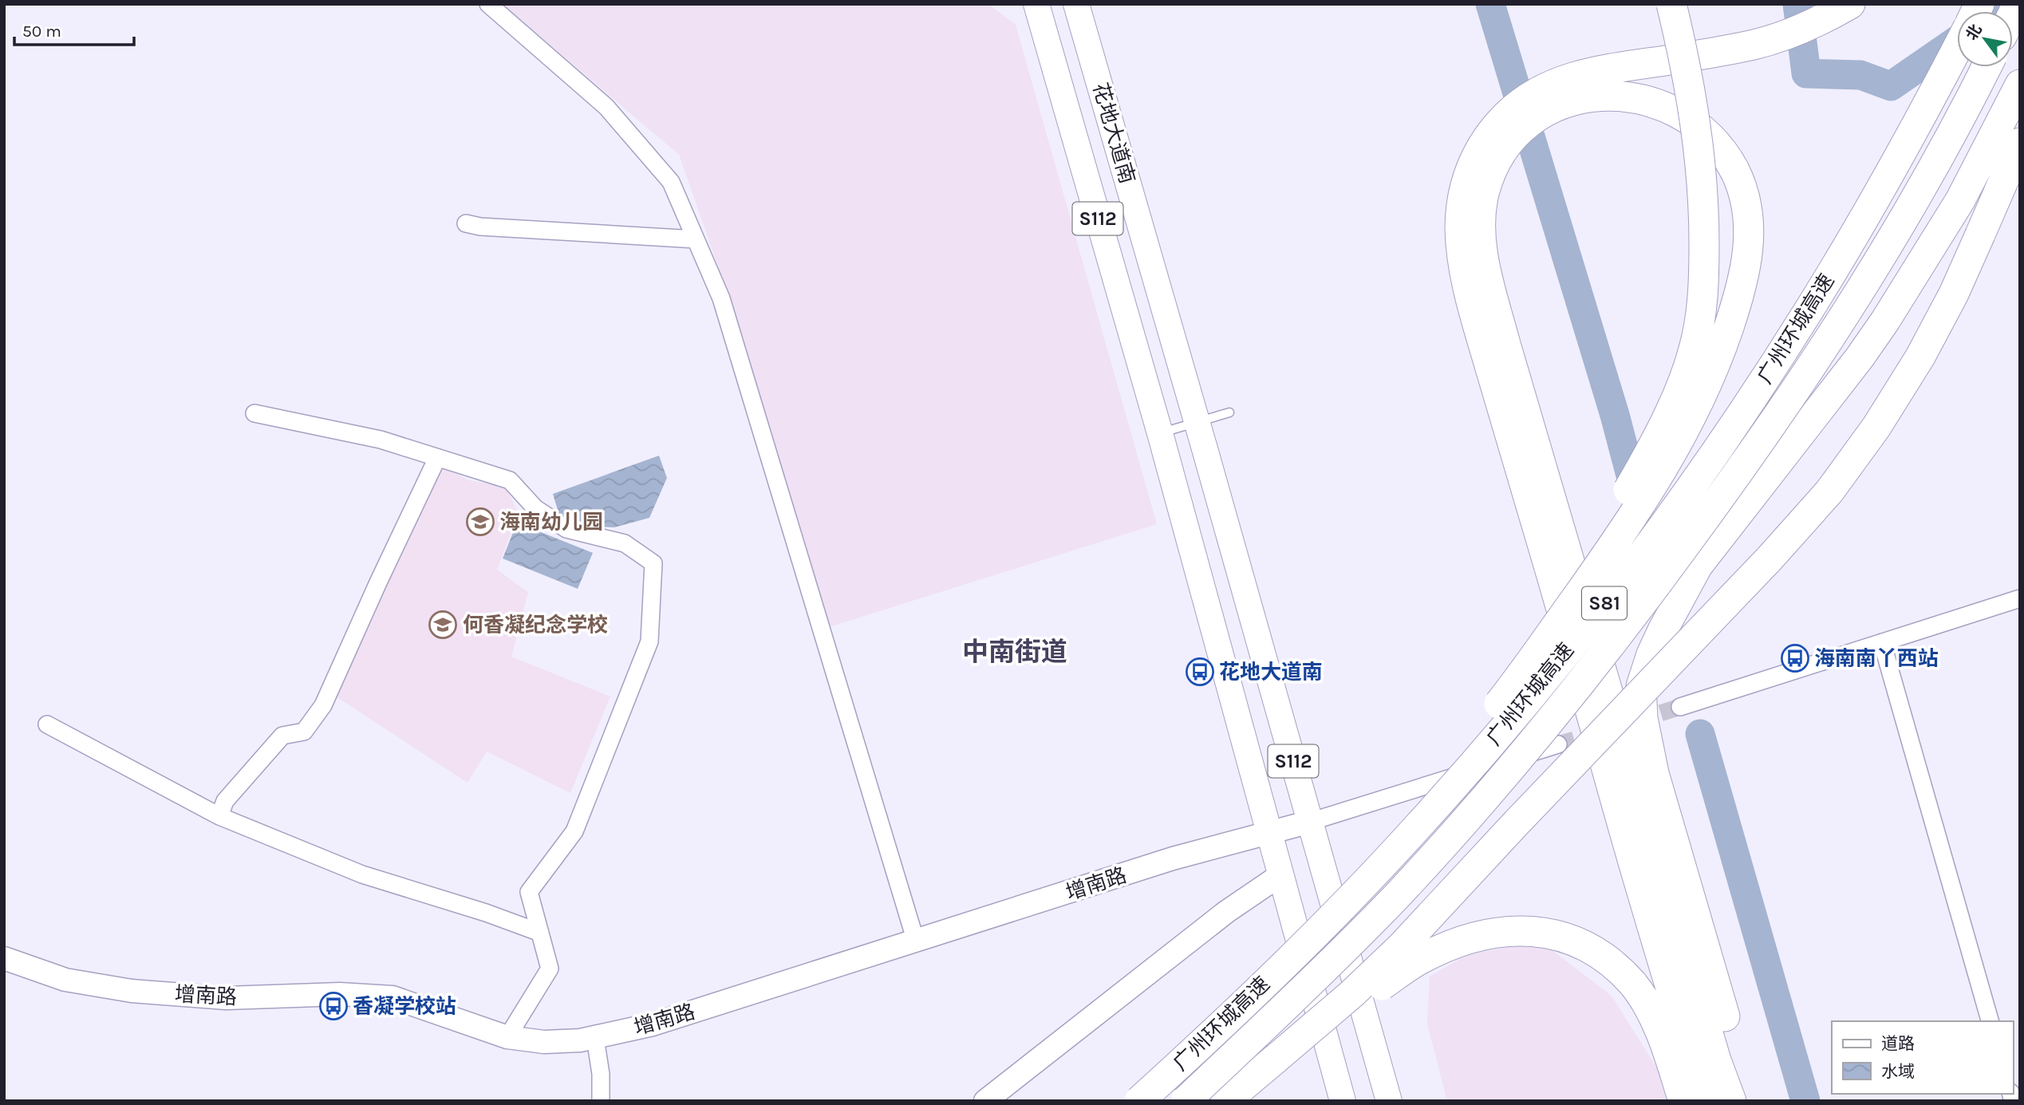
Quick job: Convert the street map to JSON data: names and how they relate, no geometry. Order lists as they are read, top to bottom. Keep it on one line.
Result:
{"streets":{"highway":["广州环城高速","S81"],"main road":["花地大道南","S112"],"street":["增南路"]},"crossings":[["花地大道南","增南路"]],"districts":["中南街道"],"places":{"school or university":["海南幼儿园","何香凝纪念学校"],"bus stop":["海南南丫西站","花地大道南","香凝学校站"]},"legend":["道路","水域"],"scale_bar":"50 m","north":"top left"}
